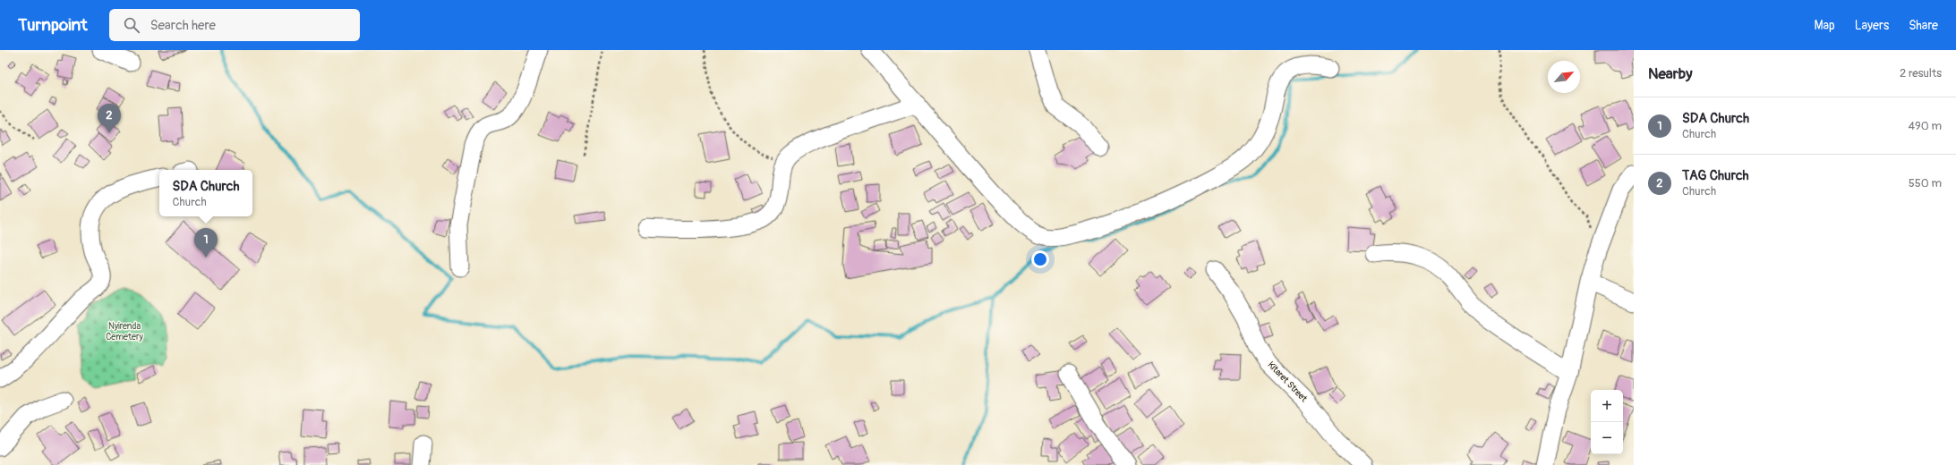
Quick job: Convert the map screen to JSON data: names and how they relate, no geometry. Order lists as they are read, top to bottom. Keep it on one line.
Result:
{"streets":{"street":["Kitaret Street"]},"parks":["Nyirenda Cemetery"],"north":"top right","page":{"header":"Turnpoint","search":"Search here","nav":["Map","Layers","Share"],"heading":["Nearby","2 results"],"list":[{"mark":"1","name":"SDA Church","note":"Church","value":"490 m"},{"mark":"2","name":"TAG Church","note":"Church","value":"550 m"}],"pins":["2","1"],"popup":["SDA Church","Church"],"map_buttons":["+","−"]}}
